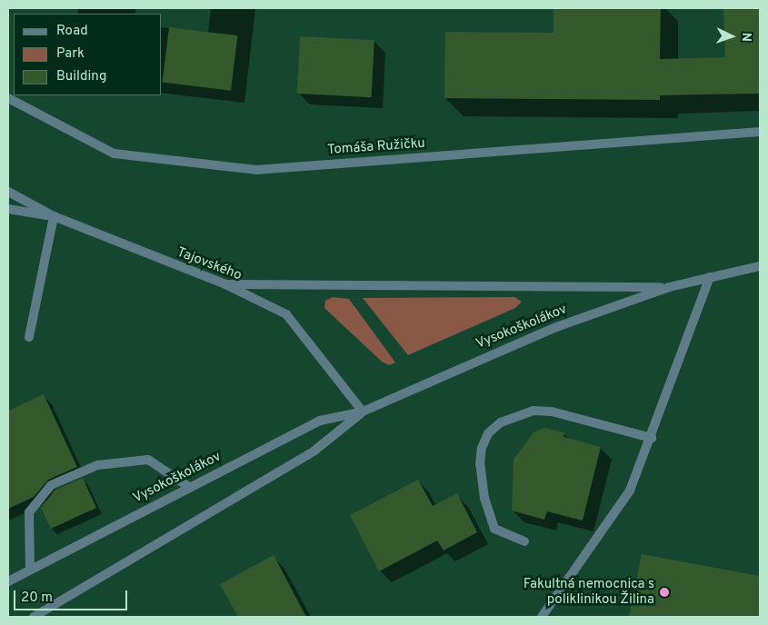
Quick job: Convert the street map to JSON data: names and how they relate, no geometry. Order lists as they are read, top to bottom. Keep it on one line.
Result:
{"streets":{"street":["Tomáša Ružičku","Tajovského","Vysokoškolákov"]},"crossings":[["Tajovského","Vysokoškolákov"]],"places":["Fakultná nemocnica s poliklinikou Žilina"],"legend":["Road","Park","Building"],"scale_bar":"20 m","north":"right"}
